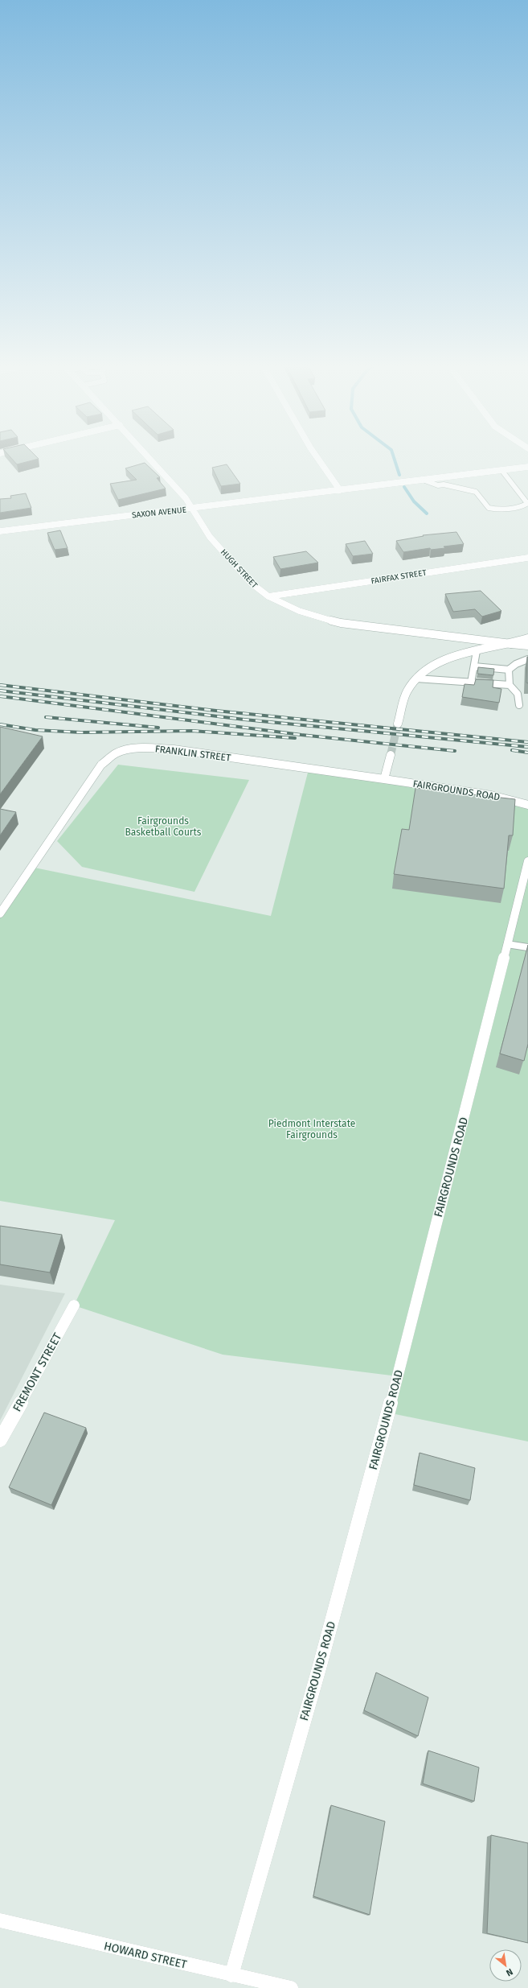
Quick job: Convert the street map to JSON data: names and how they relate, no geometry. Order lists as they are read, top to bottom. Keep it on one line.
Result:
{"streets":{"street":["SAXON AVENUE","HUGH STREET","FAIRFAX STREET","FRANKLIN STREET","FAIRGROUNDS ROAD","FREMONT STREET","HOWARD STREET"]},"crossings":[["SAXON AVENUE","HUGH STREET"],["HUGH STREET","FAIRFAX STREET"],["FRANKLIN STREET","FAIRGROUNDS ROAD"],["FAIRGROUNDS ROAD","HOWARD STREET"]],"parks":["Fairgrounds Basketball Courts","Piedmont Interstate Fairgrounds"],"north":"bottom right"}
